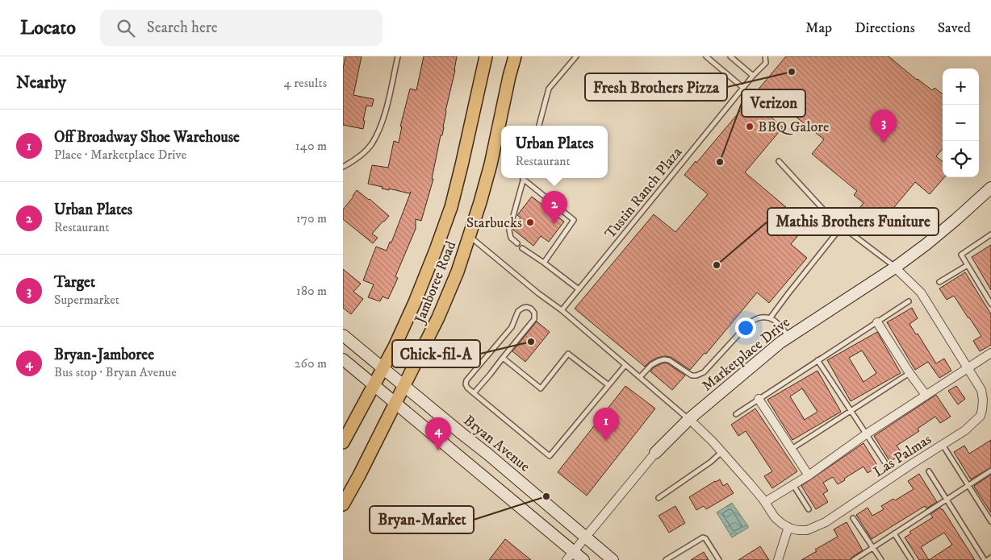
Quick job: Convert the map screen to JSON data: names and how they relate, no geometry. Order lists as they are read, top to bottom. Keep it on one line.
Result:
{"streets":{"main road":["Jamboree Road","Marketplace Drive","Bryan Avenue"],"street":["Las Palmas"],"lane":["Tustin Ranch Plaza"]},"crossings":[["Jamboree Road","Bryan Avenue"],["Marketplace Drive","Bryan Avenue"],["Marketplace Drive","Las Palmas"]],"places":["Fresh Brothers Pizza","BBQ Galore","Verizon","Starbucks","Mathis Brothers Funiture","Chick-fil-A","Bryan-Market"],"page":{"header":"Locato","search":"Search here","nav":["Map","Directions","Saved"],"heading":["Nearby","4 results"],"map_buttons":["+","−"],"list":[{"mark":"1","name":"Off Broadway Shoe Warehouse","note":"Place · Marketplace Drive","value":"140 m"},{"mark":"2","name":"Urban Plates","note":"Restaurant","value":"170 m"},{"mark":"3","name":"Target","note":"Supermarket","value":"180 m"},{"mark":"4","name":"Bryan-Jamboree","note":"Bus stop · Bryan Avenue","value":"260 m"}],"pins":["3","2","1","4"],"popup":["Urban Plates","Restaurant"]}}
